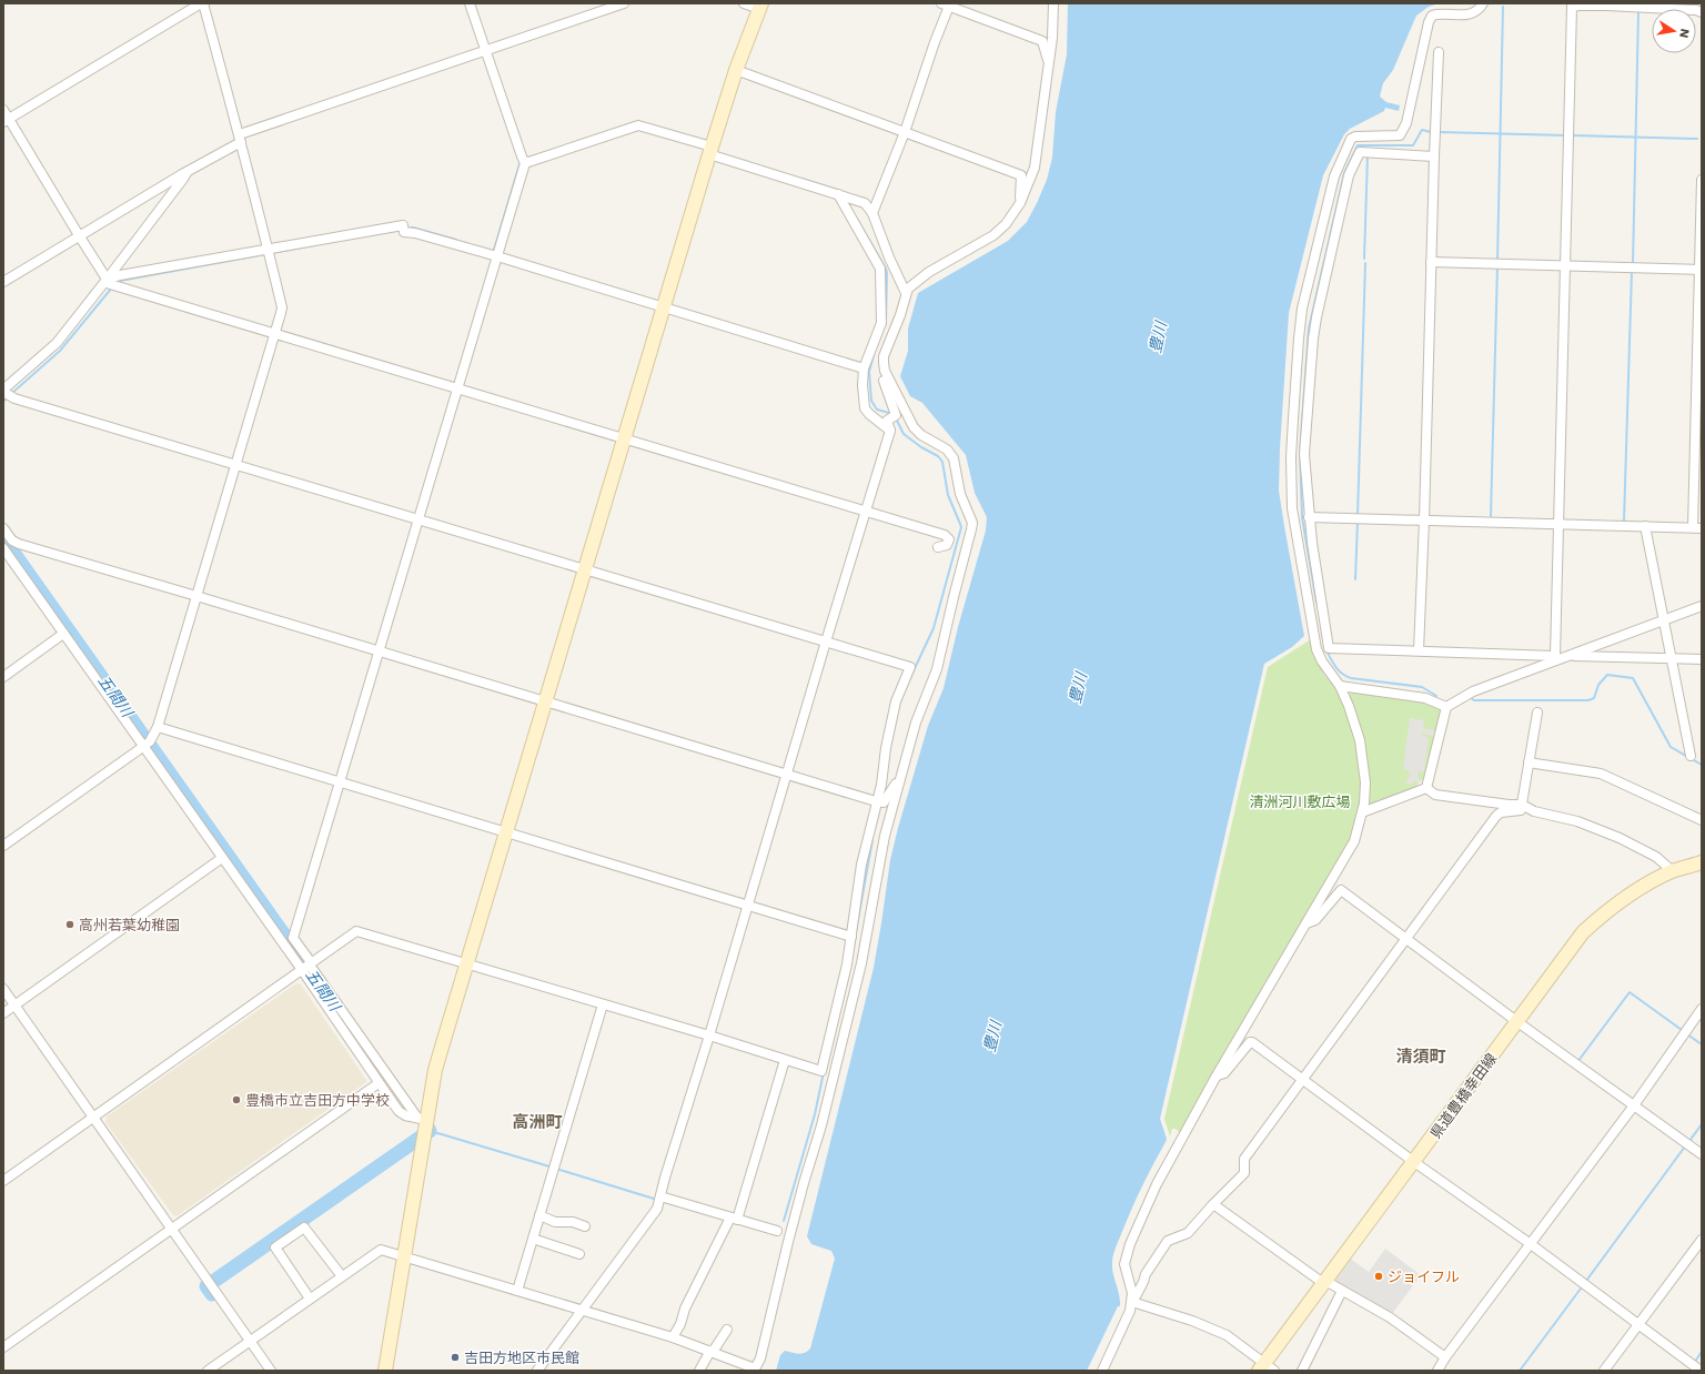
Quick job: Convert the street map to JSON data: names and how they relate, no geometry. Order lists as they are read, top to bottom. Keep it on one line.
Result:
{"streets":{"street":["県道豊橋幸田線"]},"districts":["清須町","高洲町"],"water":["豊川","五間川"],"parks":["清洲河川敷広場"],"places":["高州若葉幼稚園","豊橋市立吉田方中学校","ジョイフル","吉田方地区市民館"],"north":"right"}
